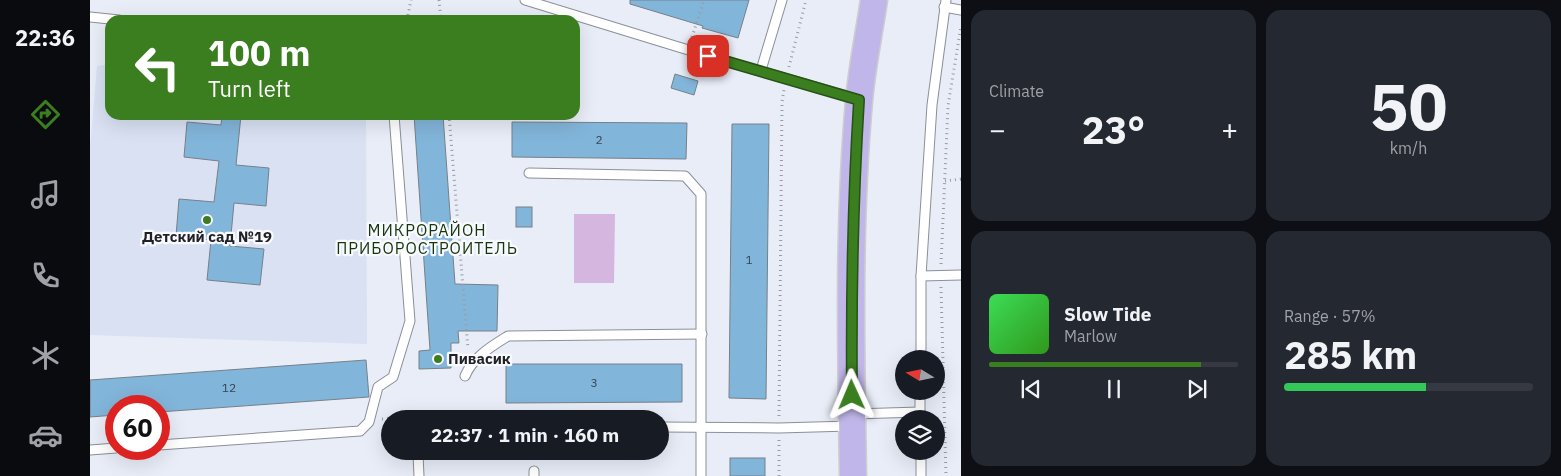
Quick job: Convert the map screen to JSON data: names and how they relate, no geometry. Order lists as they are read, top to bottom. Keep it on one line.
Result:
{"districts":["МИКРОРАЙОН ПРИБОРОСТРОИТЕЛЬ"],"places":["Детский сад №19","Пивасик"],"house_numbers":["2","1","3","12"],"north":"left","page":{"tabs":"22:36","tile":["Climate",["50","km/h"],["Range · 57%","285 km"]],"turn":["100 m","Turn left"],"heat":["−","23°","+"],"song":["Slow Tide","Marlow"],"limit":"60","trip":"22:37 · 1 min · 160 m"}}
